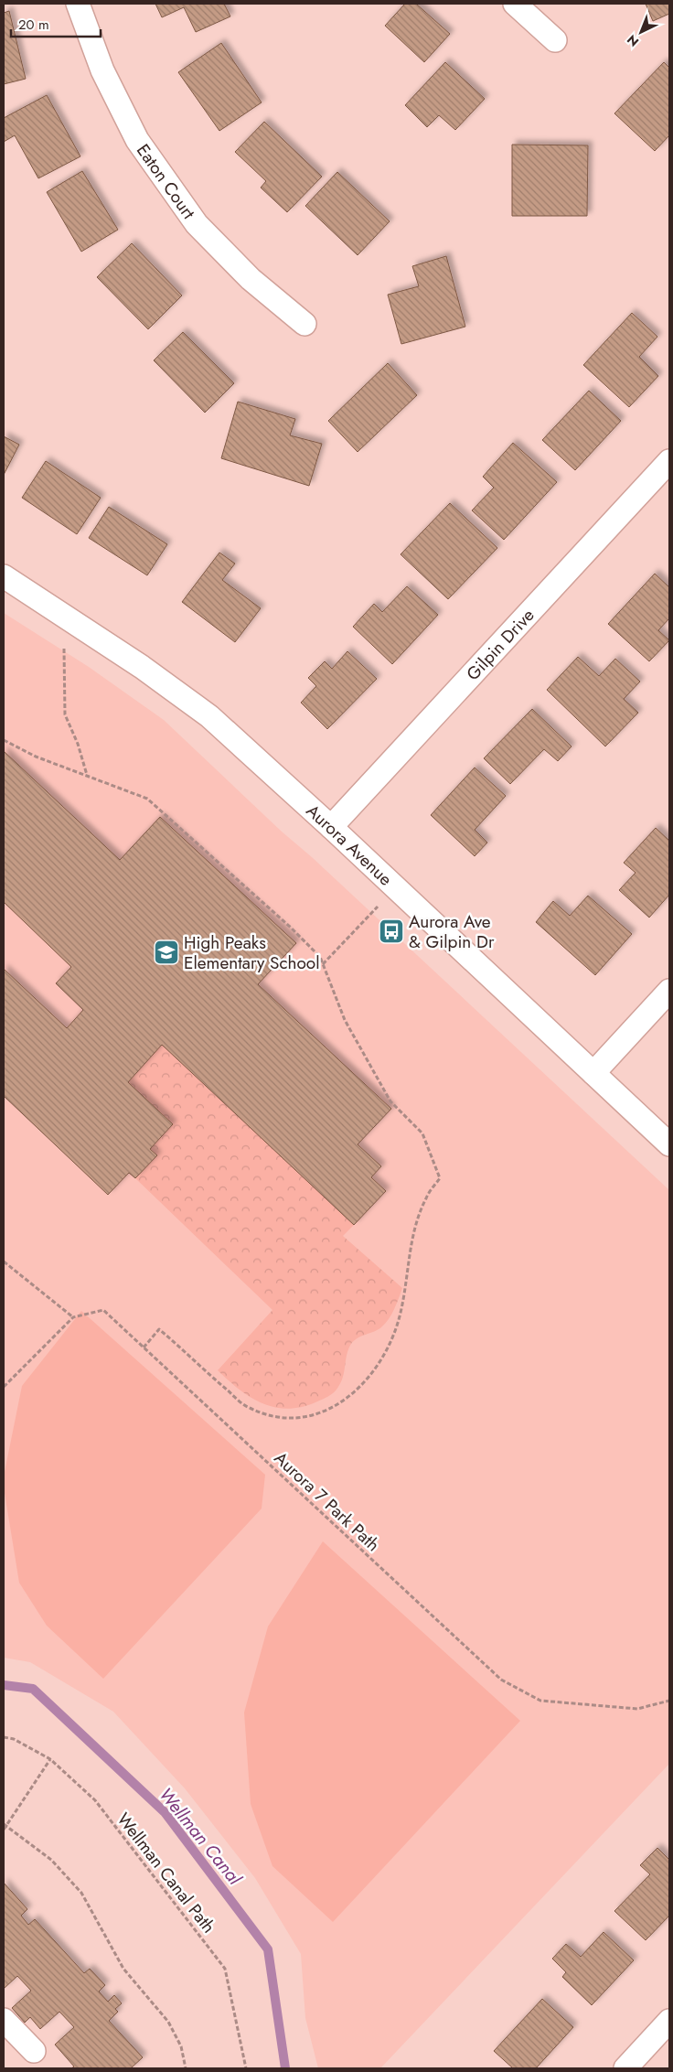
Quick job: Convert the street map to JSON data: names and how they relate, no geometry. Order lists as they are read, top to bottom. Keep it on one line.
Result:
{"streets":{"street":["Eaton Court","Gilpin Drive","Aurora Avenue"],"path":["Aurora 7 Park Path","Wellman Canal Path"]},"crossings":[["Gilpin Drive","Aurora Avenue"]],"water":["Wellman Canal"],"places":{"bus stop":["Aurora Ave & Gilpin Dr"],"school or university":["High Peaks Elementary School"]},"scale_bar":"20 m","north":"bottom left"}
